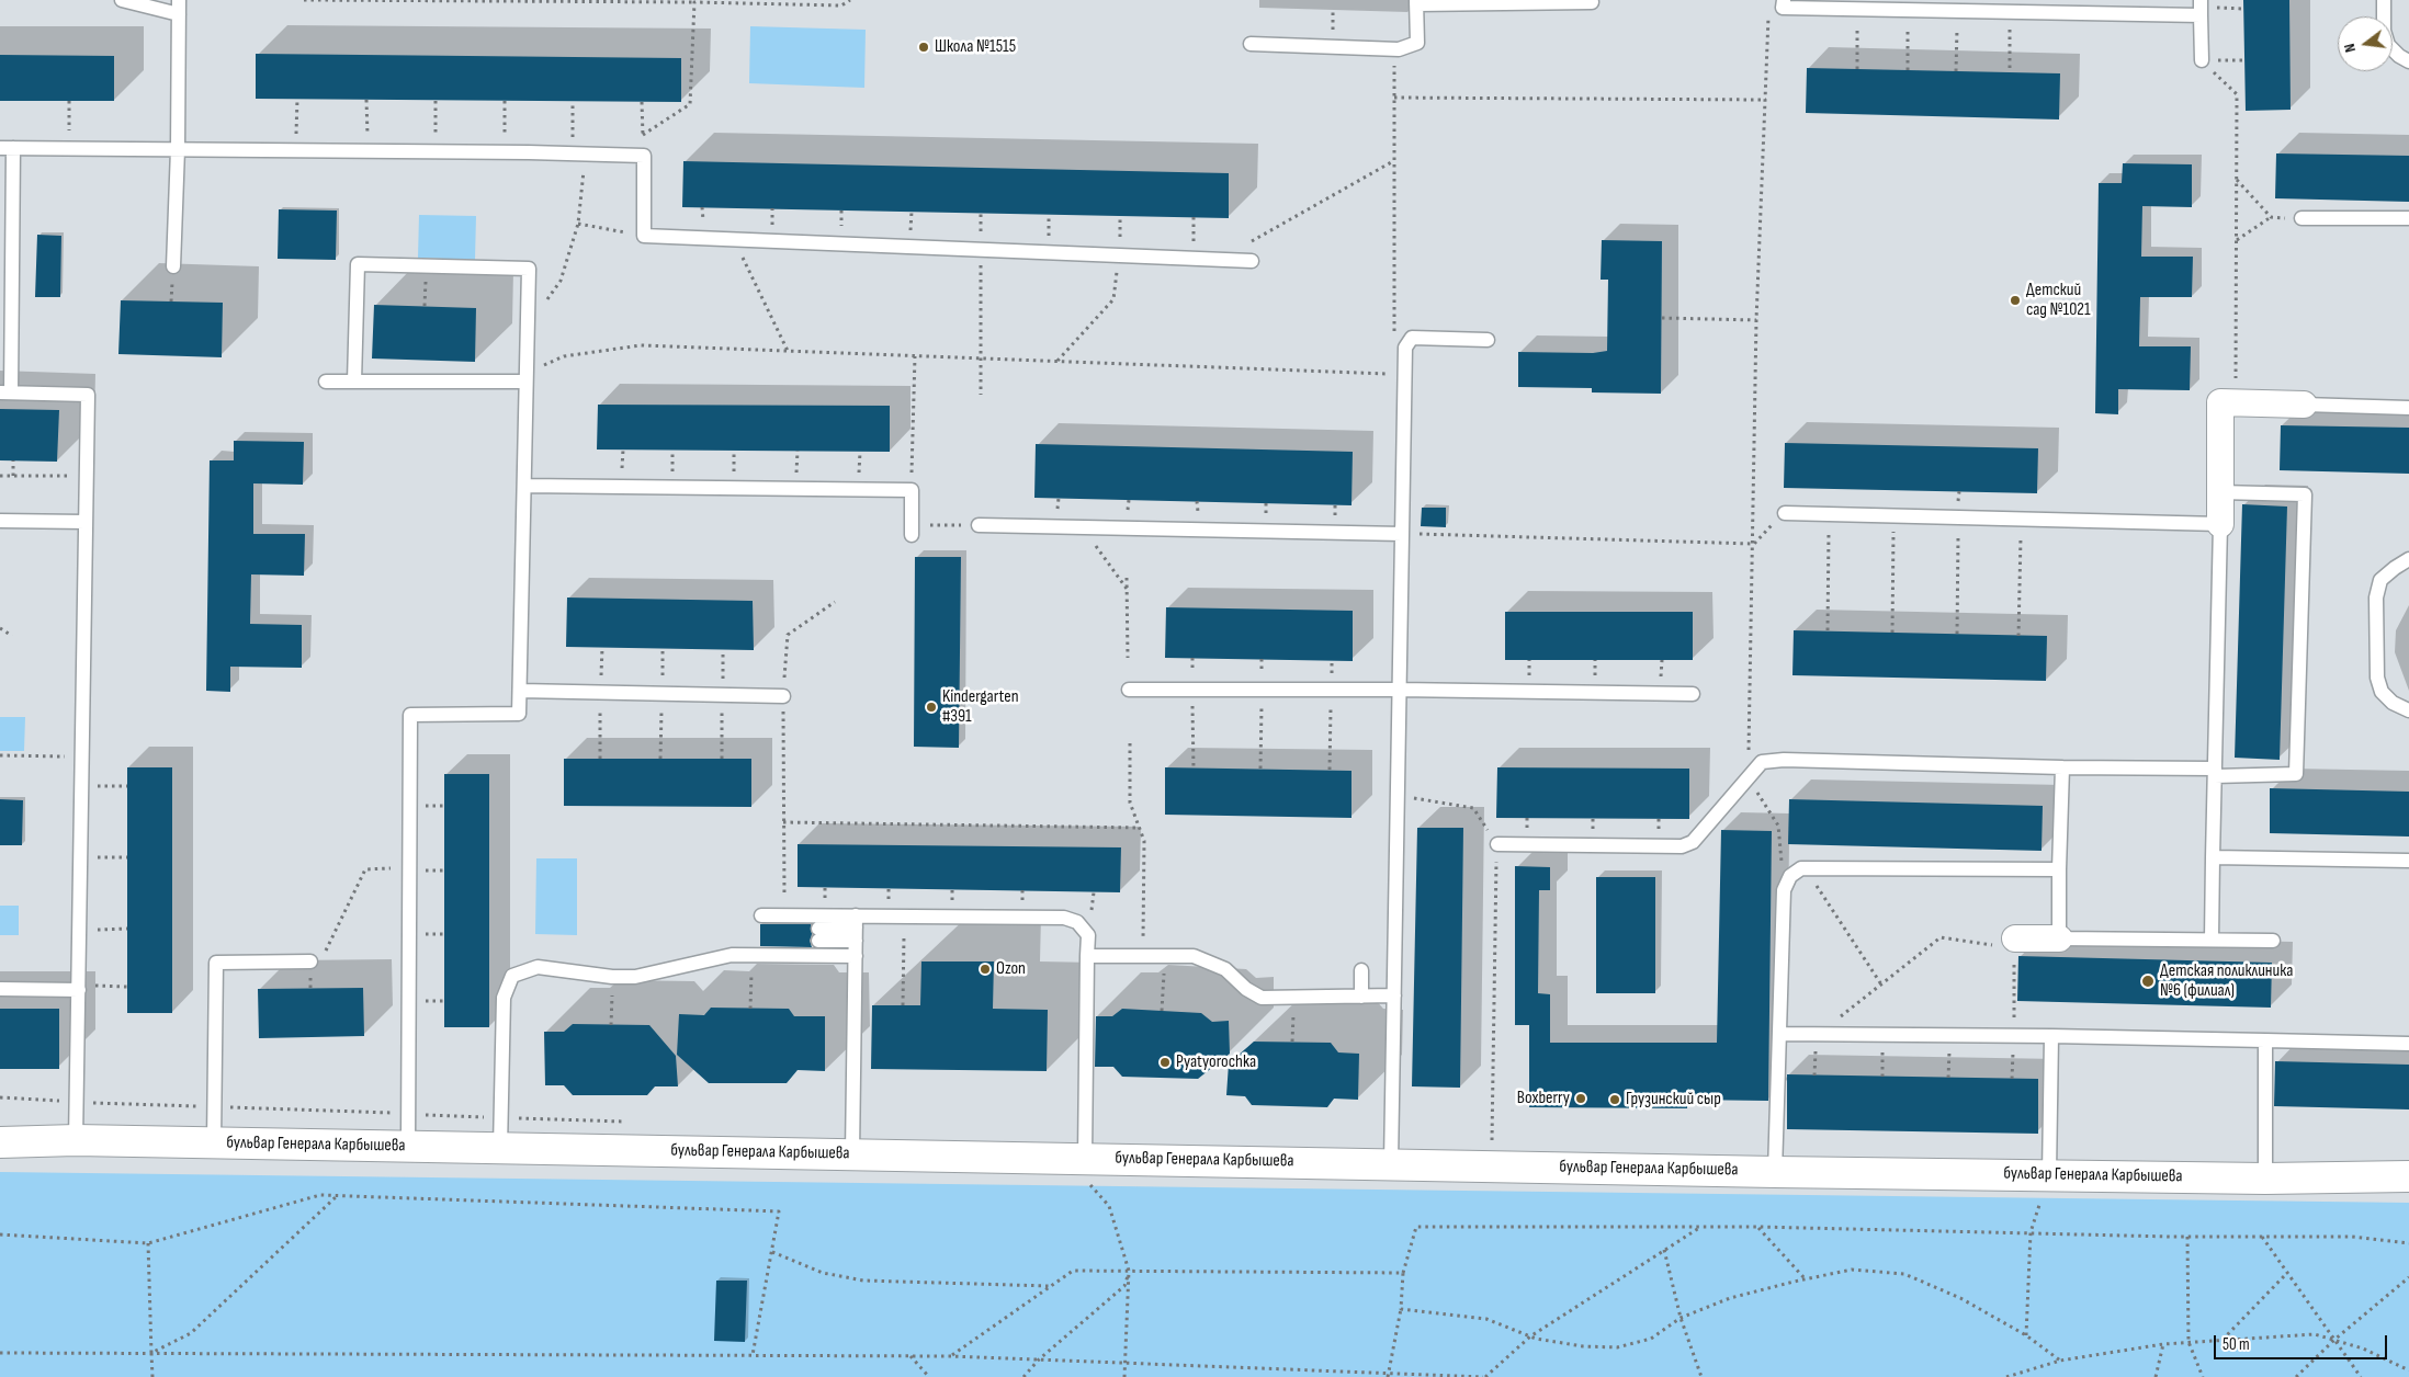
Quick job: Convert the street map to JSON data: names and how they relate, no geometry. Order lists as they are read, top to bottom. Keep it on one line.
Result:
{"streets":{"street":["бульвар Генерала Карбышева"]},"places":["Школа №1515","Детский сад №1021","Kindergarten #391","Ozon","Детская поликлиника №6 (филиал)","Pyatyorochka","Boxberry","Грузинский сыр"],"scale_bar":"50 m","north":"left"}
